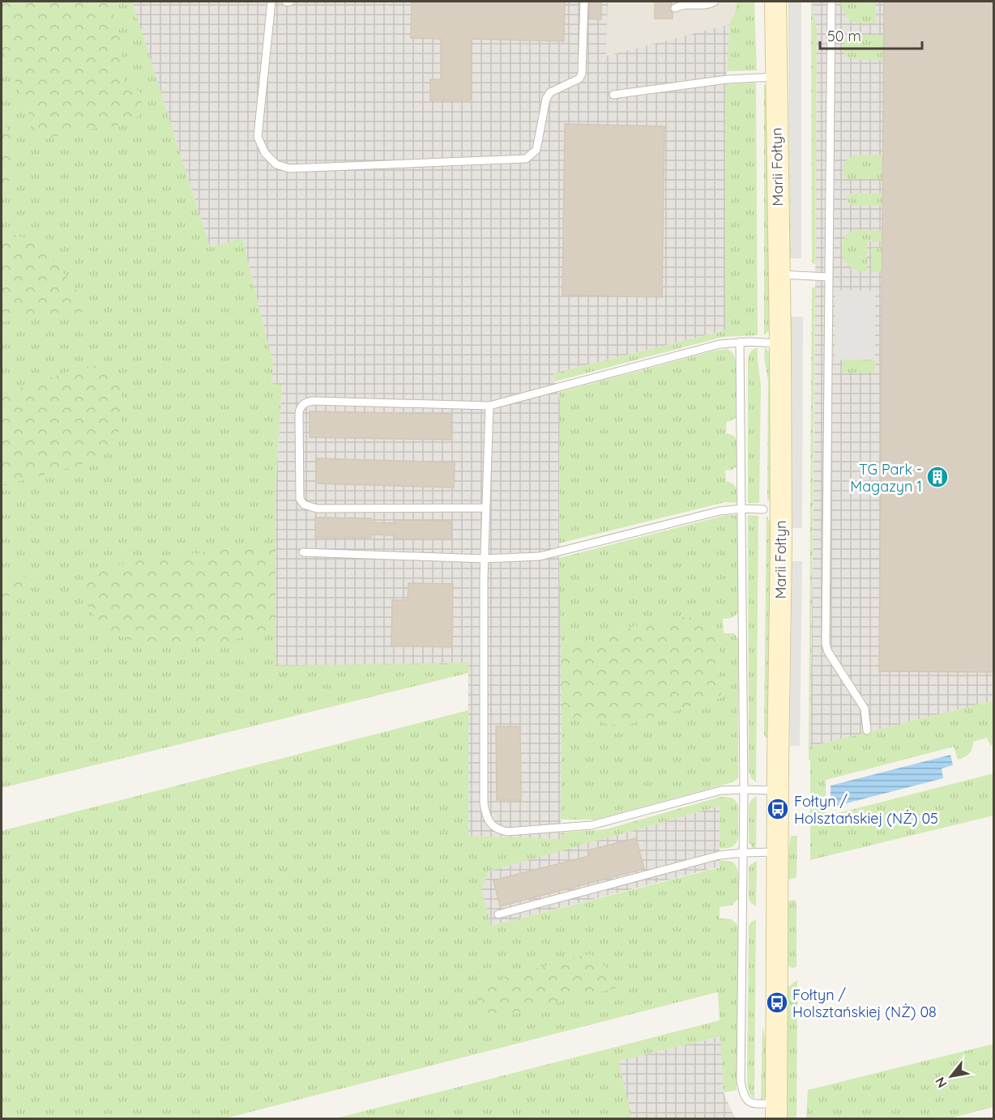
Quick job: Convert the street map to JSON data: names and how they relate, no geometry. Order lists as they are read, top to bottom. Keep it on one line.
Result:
{"streets":{"street":["Marii Fołtyn"]},"places":{"building":["TG Park - Magazyn 1"],"bus stop":["Fołtyn / Holsztańskiej (NŻ) 05","Fołtyn / Holsztańskiej (NŻ) 08"]},"scale_bar":"50 m","north":"bottom left"}
